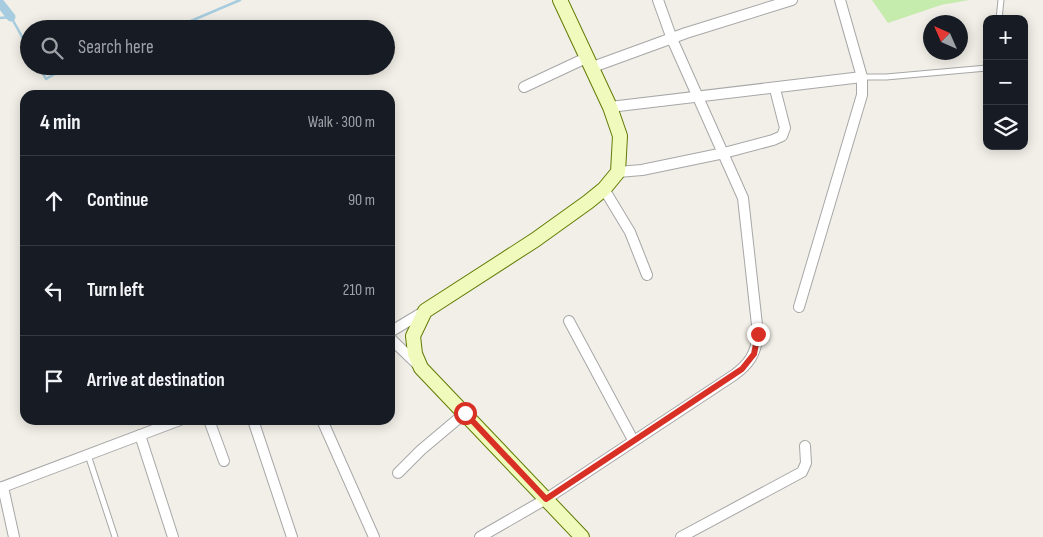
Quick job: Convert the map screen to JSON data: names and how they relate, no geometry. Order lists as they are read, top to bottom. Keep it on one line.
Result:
{"north":"top left","page":{"map_buttons":["+","−"],"search":"Search here","heading":["4 min","Walk · 300 m"],"list":[["Continue","90 m"],["Turn left","210 m"],"Arrive at destination"]}}
